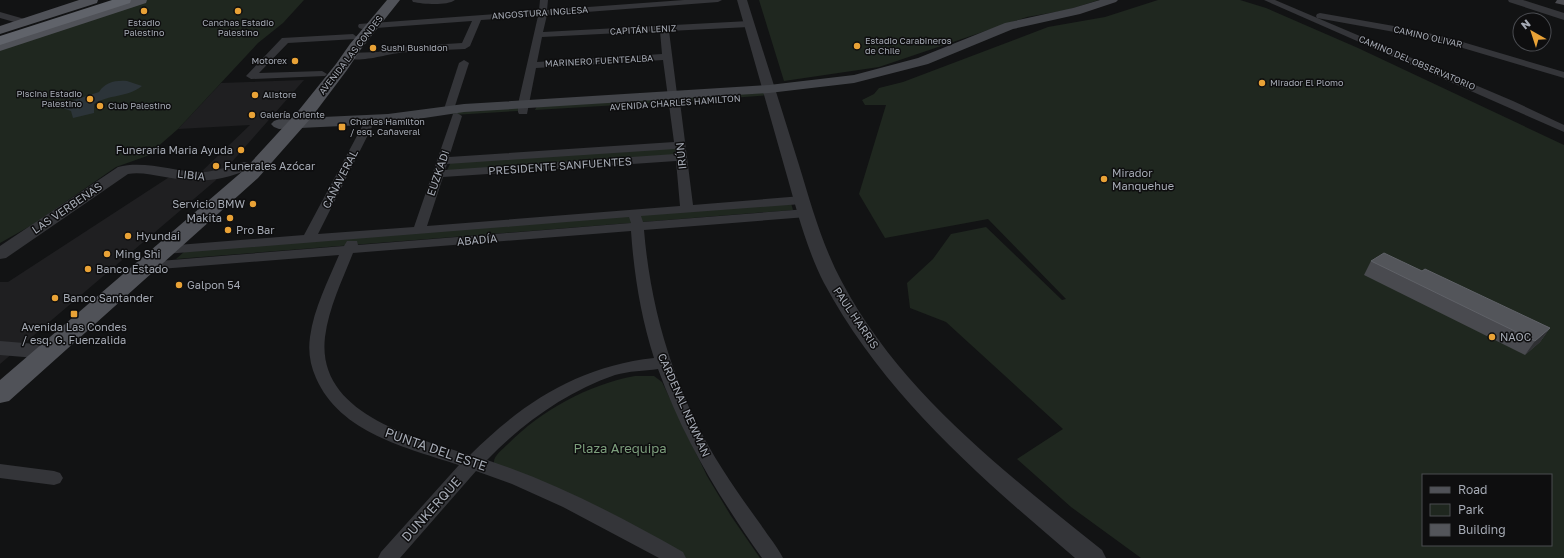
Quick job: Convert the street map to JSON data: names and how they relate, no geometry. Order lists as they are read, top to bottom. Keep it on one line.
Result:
{"streets":{"main road":["AVENIDA LAS CONDES","AVENIDA CHARLES HAMILTON"],"street":["ANGOSTURA INGLESA","CAPITÁN LENIZ","CAMINO OLIVAR","MARINERO FUENTEALBA","CAMINO DEL OBSERVATORIO","IRÚN","PRESIDENTE SANFUENTES","EUZKADI","LIBIA","CAÑAVERAL","LAS VERBENAS","ABADÍA","PAUL HARRIS","CARDENAL NEWMAN","PUNTA DEL ESTE","DUNKERQUE"]},"crossings":[["ANGOSTURA INGLESA","AVENIDA LAS CONDES"],["CAPITÁN LENIZ","IRÚN"],["CAPITÁN LENIZ","PAUL HARRIS"],["CAMINO OLIVAR","CAMINO DEL OBSERVATORIO"],["AVENIDA LAS CONDES","AVENIDA CHARLES HAMILTON"],["AVENIDA LAS CONDES","LIBIA"],["AVENIDA LAS CONDES","ABADÍA"],["MARINERO FUENTEALBA","IRÚN"],["AVENIDA CHARLES HAMILTON","IRÚN"],["AVENIDA CHARLES HAMILTON","EUZKADI"],["AVENIDA CHARLES HAMILTON","CAÑAVERAL"],["AVENIDA CHARLES HAMILTON","PAUL HARRIS"],["IRÚN","PRESIDENTE SANFUENTES"],["IRÚN","ABADÍA"],["PRESIDENTE SANFUENTES","EUZKADI"],["EUZKADI","ABADÍA"],["LIBIA","LAS VERBENAS"],["CAÑAVERAL","ABADÍA"],["ABADÍA","PAUL HARRIS"],["ABADÍA","CARDENAL NEWMAN"],["ABADÍA","PUNTA DEL ESTE"],["CARDENAL NEWMAN","DUNKERQUE"],["PUNTA DEL ESTE","DUNKERQUE"]],"parks":["Plaza Arequipa"],"places":{"other":["Estadio Palestino","Canchas Estadio Palestino","Estadio Carabineros de Chile","Sushi Bushidon","Motorex","Mirador El Plomo","Alistore","Piscina Estadio Palestino","Club Palestino","Galería Oriente","Funeraria Maria Ayuda","Funerales Azócar","Mirador Manquehue","Servicio BMW","Makita","Pro Bar","Hyundai","Ming Shi","Banco Estado","Galpon 54","Banco Santander","NAOC"],"transit":["Charles Hamilton / esq. Cañaveral","Avenida Las Condes / esq. G. Fuenzalida"]},"legend":["Road","Park","Building"],"north":"top left"}
